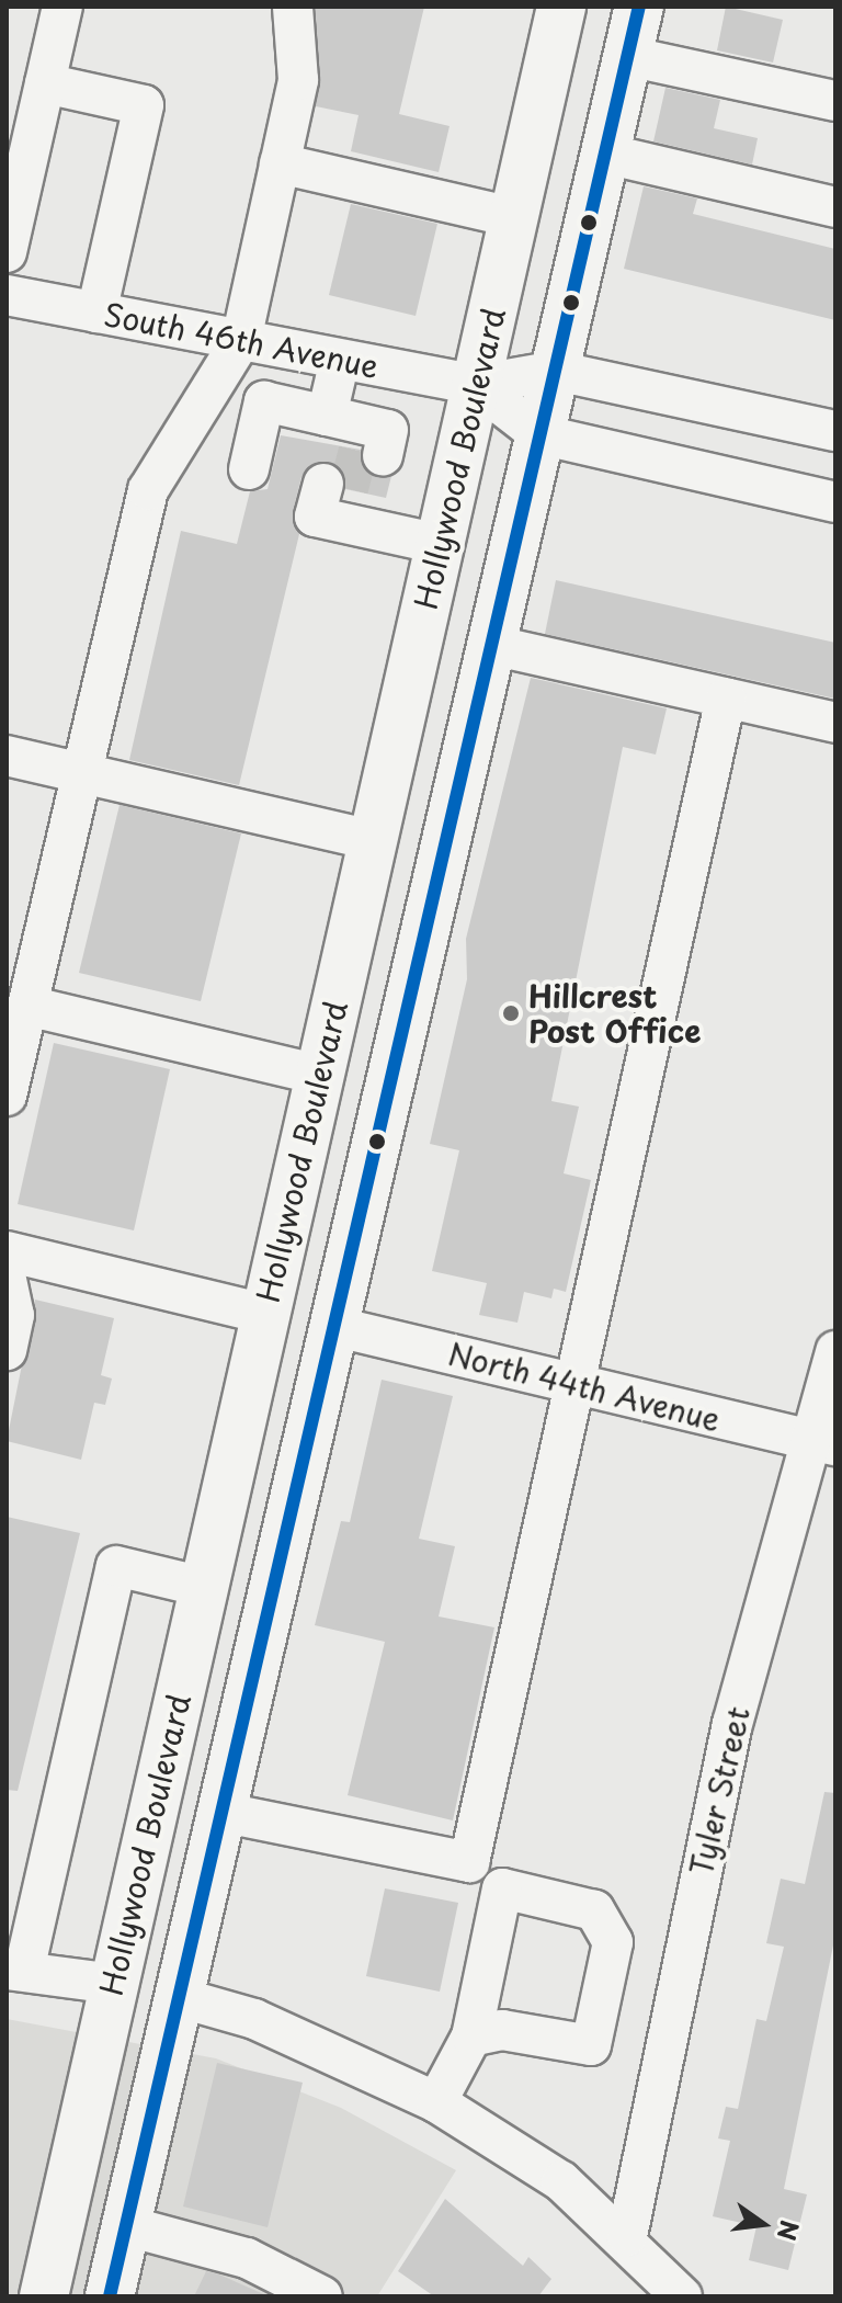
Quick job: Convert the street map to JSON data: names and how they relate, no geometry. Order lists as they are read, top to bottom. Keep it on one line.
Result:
{"streets":{"highway":["Hollywood Boulevard"],"street":["South 46th Avenue","North 44th Avenue","Tyler Street"]},"crossings":[["South 46th Avenue","Hollywood Boulevard"],["North 44th Avenue","Tyler Street"]],"places":["Hillcrest Post Office"],"north":"right"}
